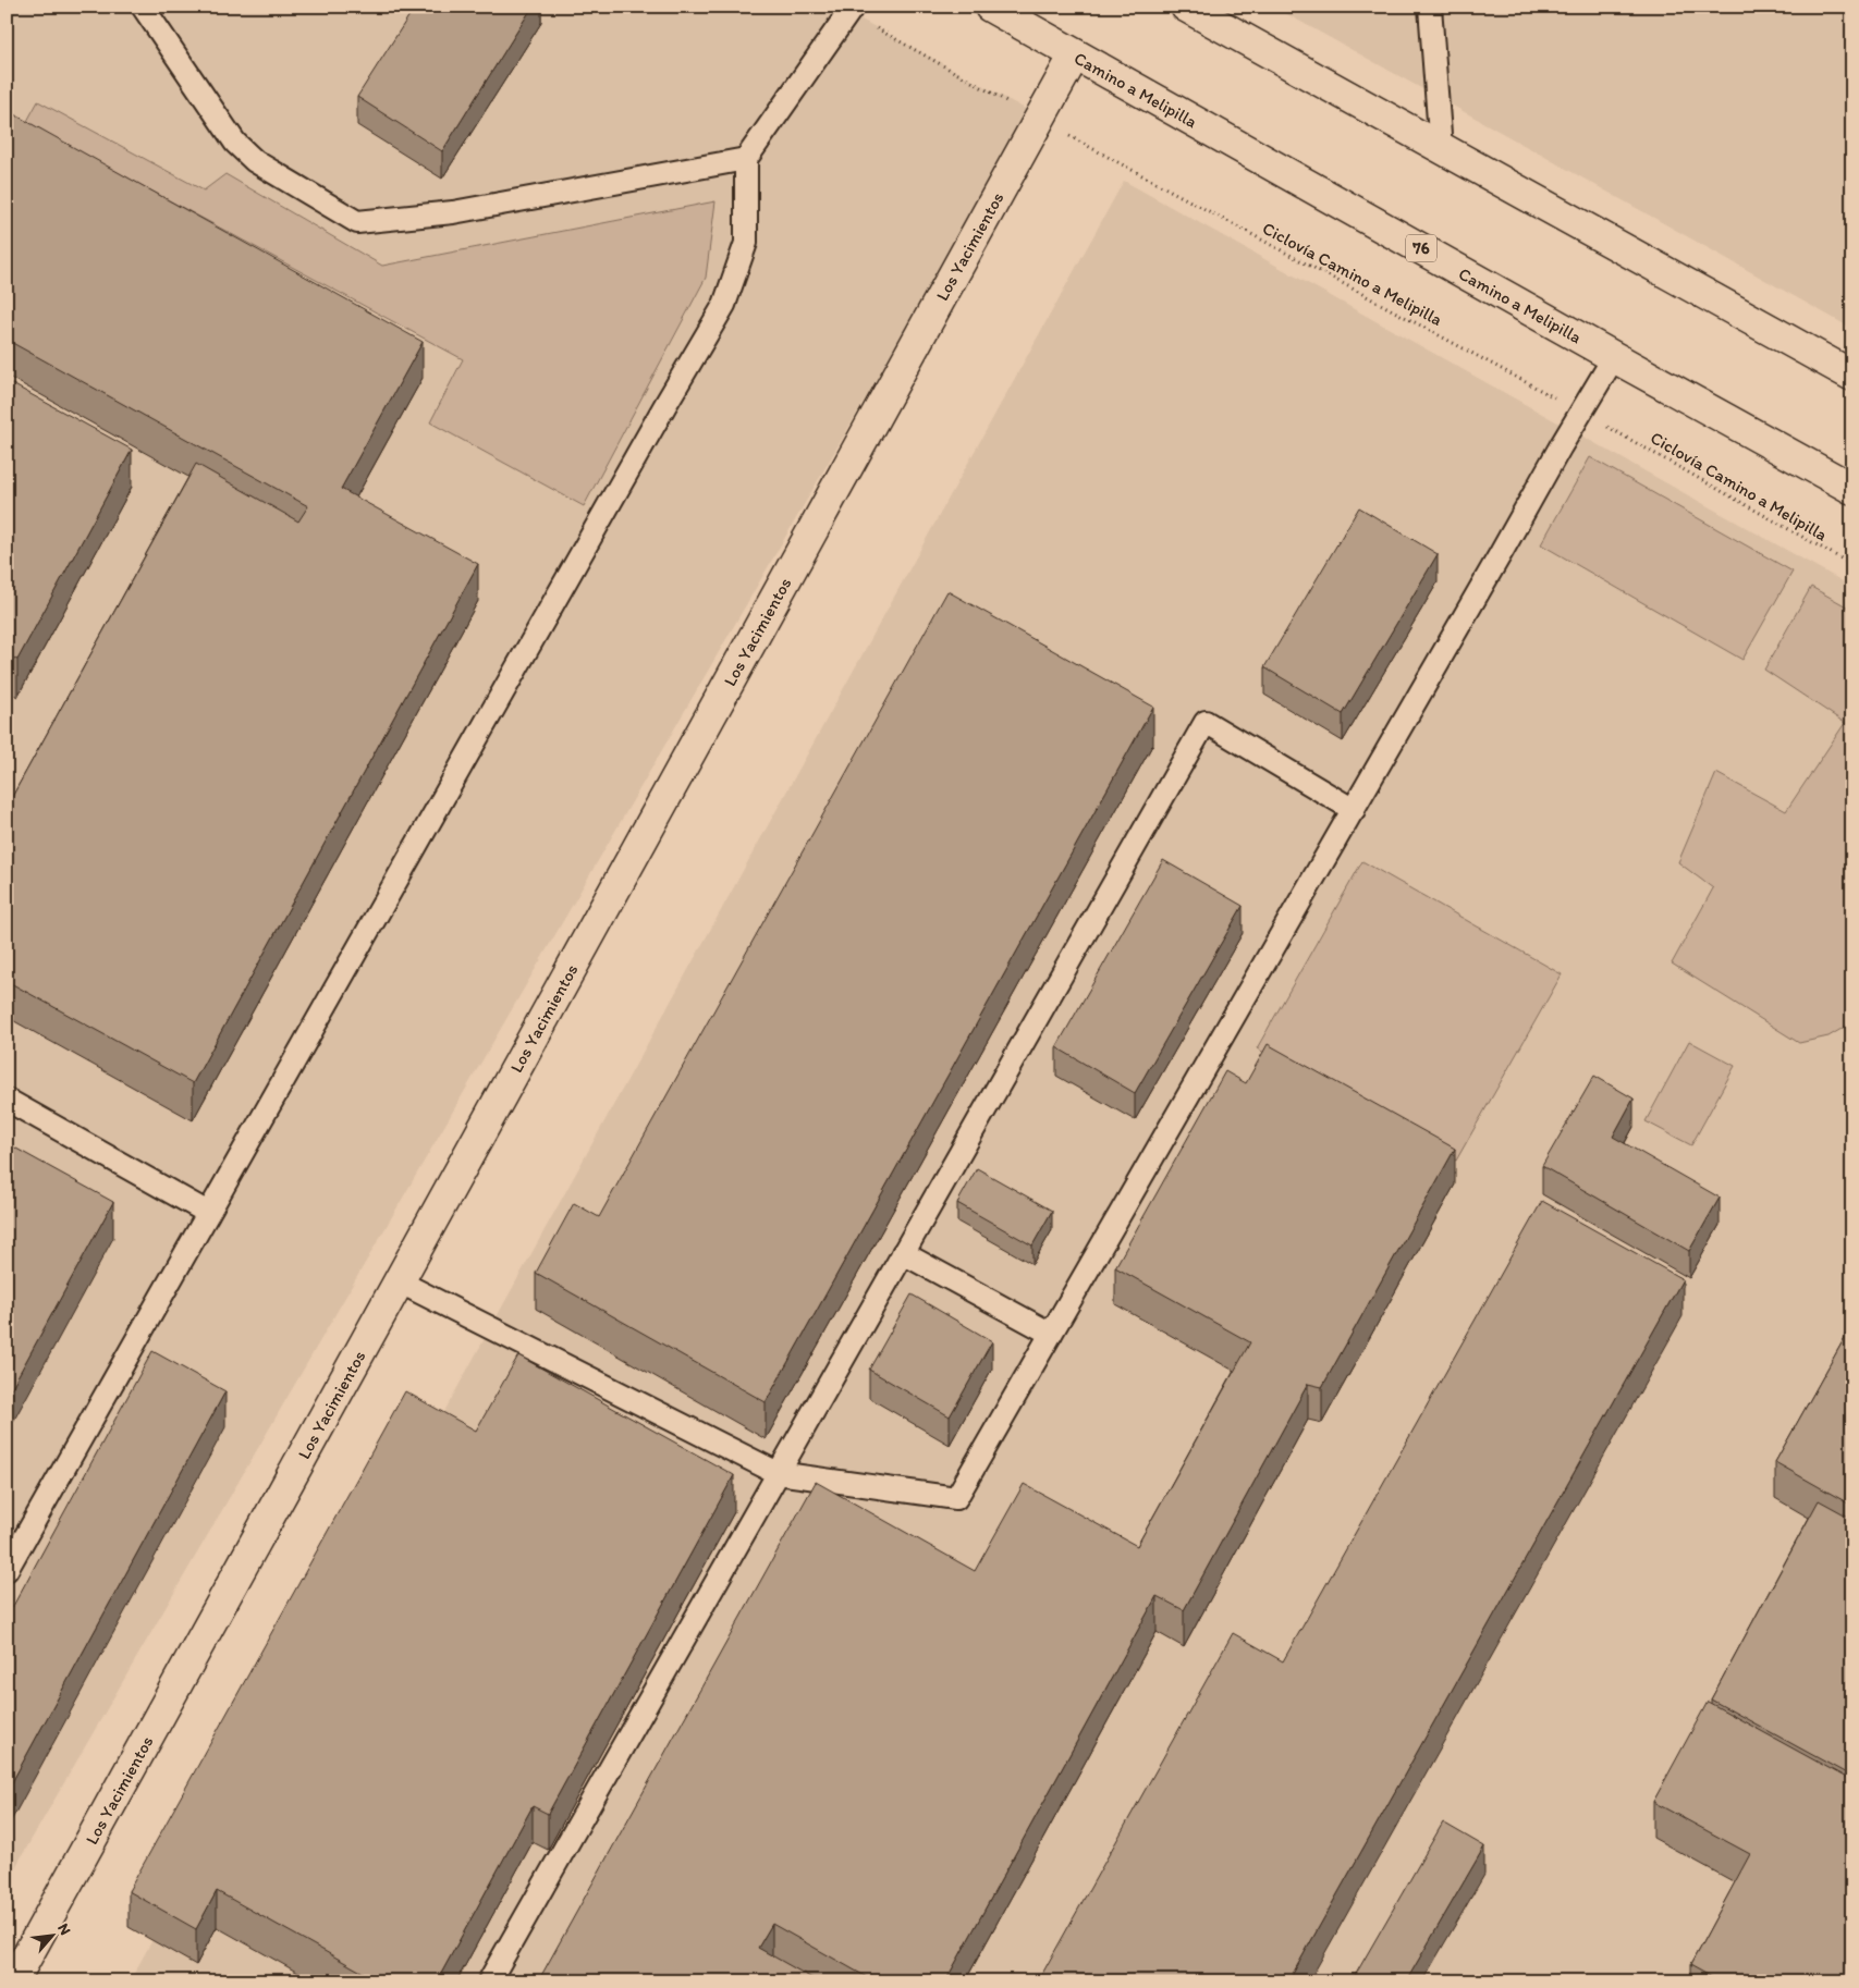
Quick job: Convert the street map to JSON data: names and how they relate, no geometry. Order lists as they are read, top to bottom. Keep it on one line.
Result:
{"streets":{"street":["Camino a Melipilla","Los Yacimientos","76"],"path":["Ciclovía Camino a Melipilla"]},"crossings":[["Camino a Melipilla","Los Yacimientos"],["Los Yacimientos","Ciclovía Camino a Melipilla"]],"north":"top right"}
